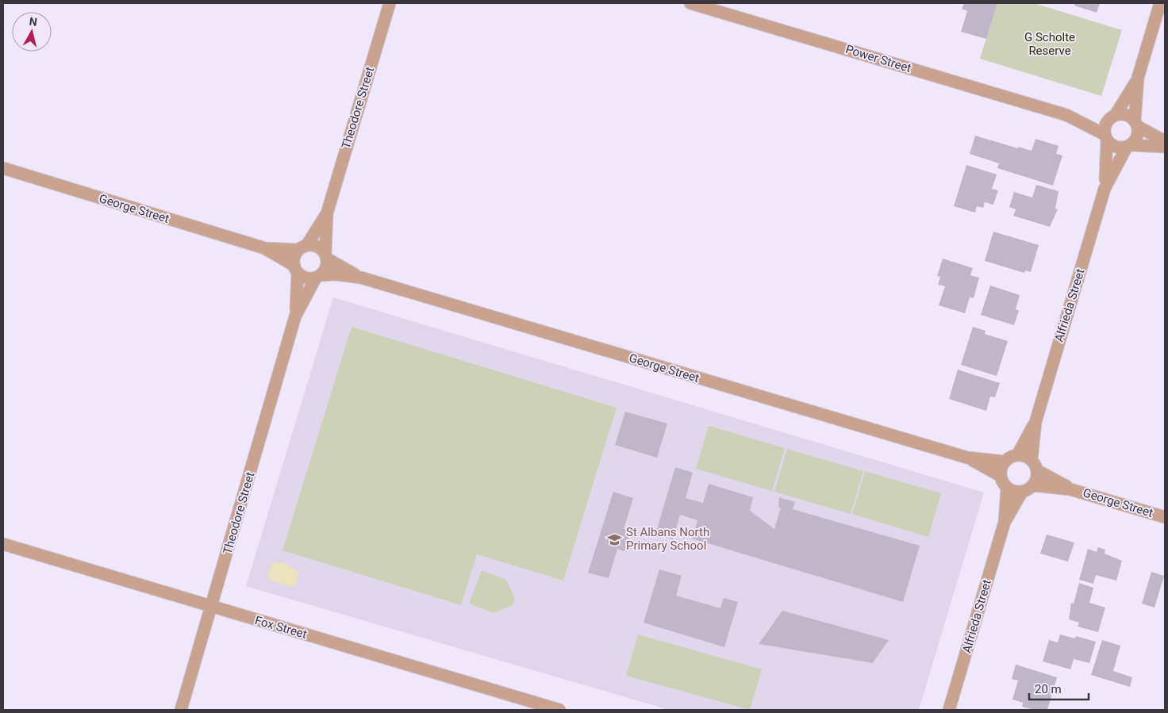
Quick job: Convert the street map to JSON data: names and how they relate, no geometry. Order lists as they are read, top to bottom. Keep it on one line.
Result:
{"streets":{"street":["Power Street","Theodore Street","George Street","Alfrieda Street","Fox Street"]},"crossings":[["Power Street","Alfrieda Street"],["Theodore Street","George Street"],["Theodore Street","Fox Street"],["George Street","Alfrieda Street"]],"parks":["G Scholte Reserve"],"places":{"school or university":["St Albans North Primary School"]},"scale_bar":"20 m","north":"top"}
